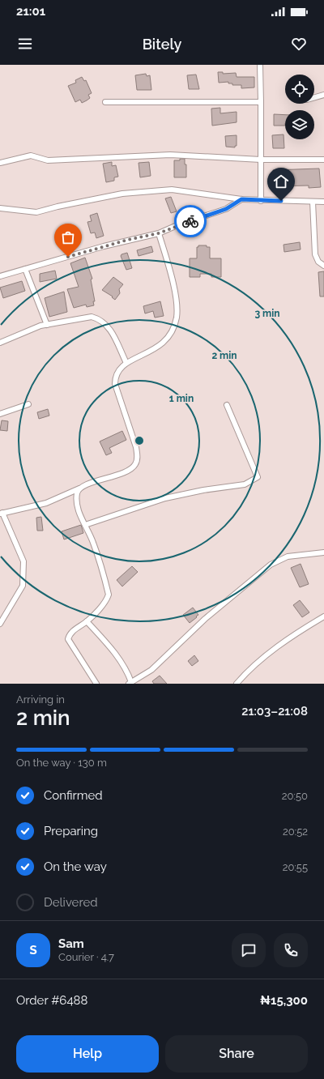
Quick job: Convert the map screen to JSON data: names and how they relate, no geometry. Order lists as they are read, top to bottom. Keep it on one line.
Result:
{"page":{"status":"21:01","header":"Bitely","heading":["2 min","Arriving in","21:03–21:08"],"panel":["Sam","Courier · 4.7","Order #6488","₦15,300"],"bar":"On the way · 130 m","list":[["Confirmed","20:50"],["Preparing","20:52"],["On the way","20:55"],"Delivered"],"round":"S","buttons":["Help","Share"]},"rings":["3 min","2 min","1 min"]}
